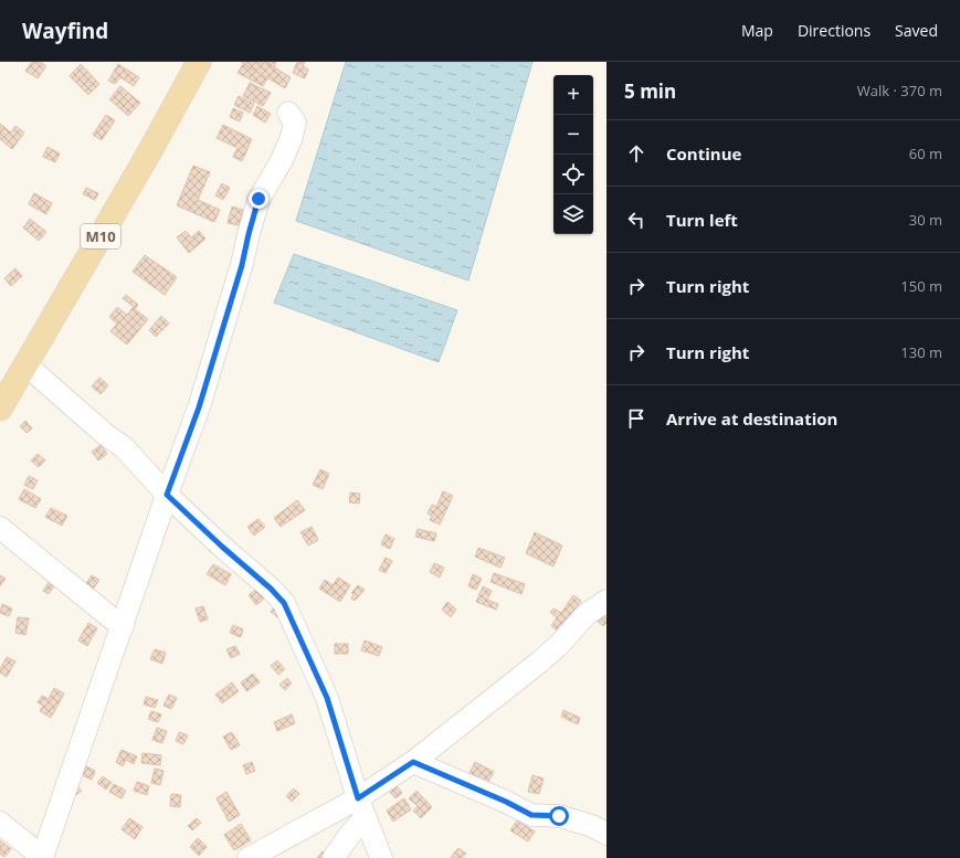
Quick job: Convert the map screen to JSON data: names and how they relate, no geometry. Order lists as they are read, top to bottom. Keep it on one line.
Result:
{"streets":{"main road":["M10"]},"page":{"header":"Wayfind","nav":["Map","Directions","Saved"],"heading":["5 min","Walk · 370 m"],"map_buttons":["+","−"],"list":[["Continue","60 m"],["Turn left","30 m"],["Turn right","150 m"],["Turn right","130 m"],"Arrive at destination"]}}
